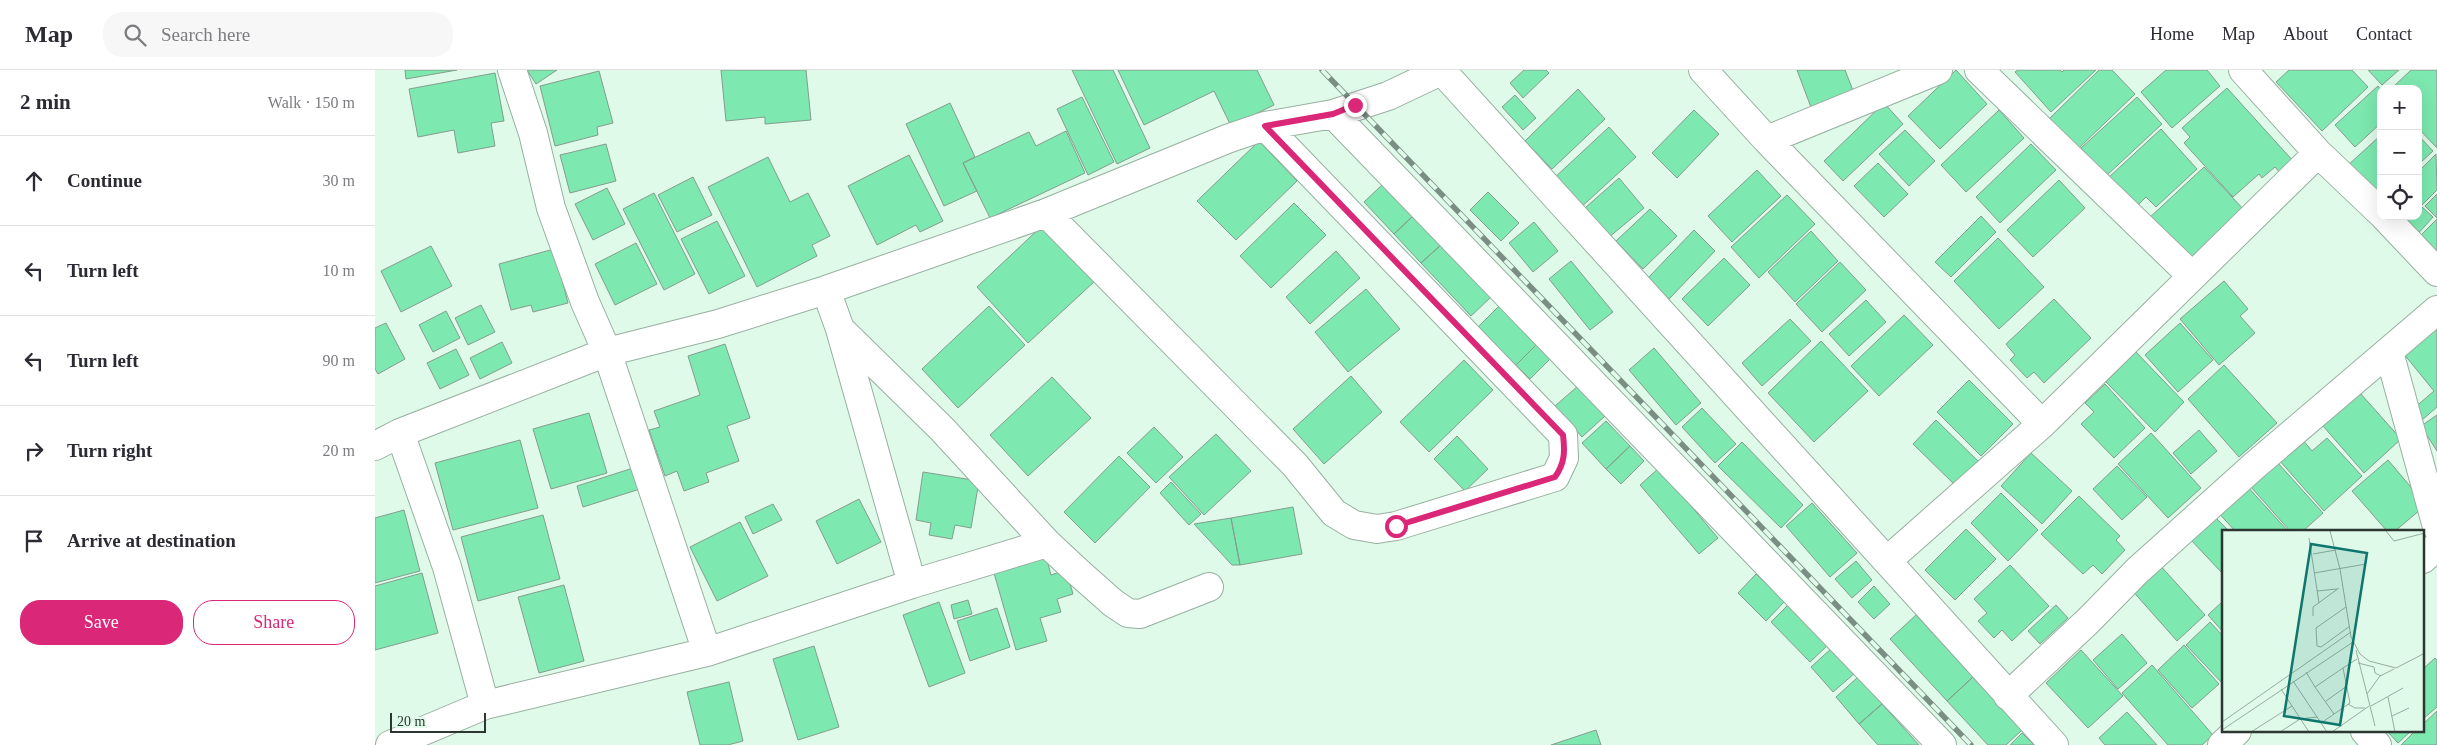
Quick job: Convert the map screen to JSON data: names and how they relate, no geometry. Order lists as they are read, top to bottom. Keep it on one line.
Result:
{"scale_bar":"20 m","page":{"header":"Map","search":"Search here","nav":["Home","Map","About","Contact"],"heading":["2 min","Walk · 150 m"],"map_buttons":["+","−"],"list":[["Continue","30 m"],["Turn left","10 m"],["Turn left","90 m"],["Turn right","20 m"],"Arrive at destination"],"buttons":["Save","Share"],"scale":"20 m"}}
